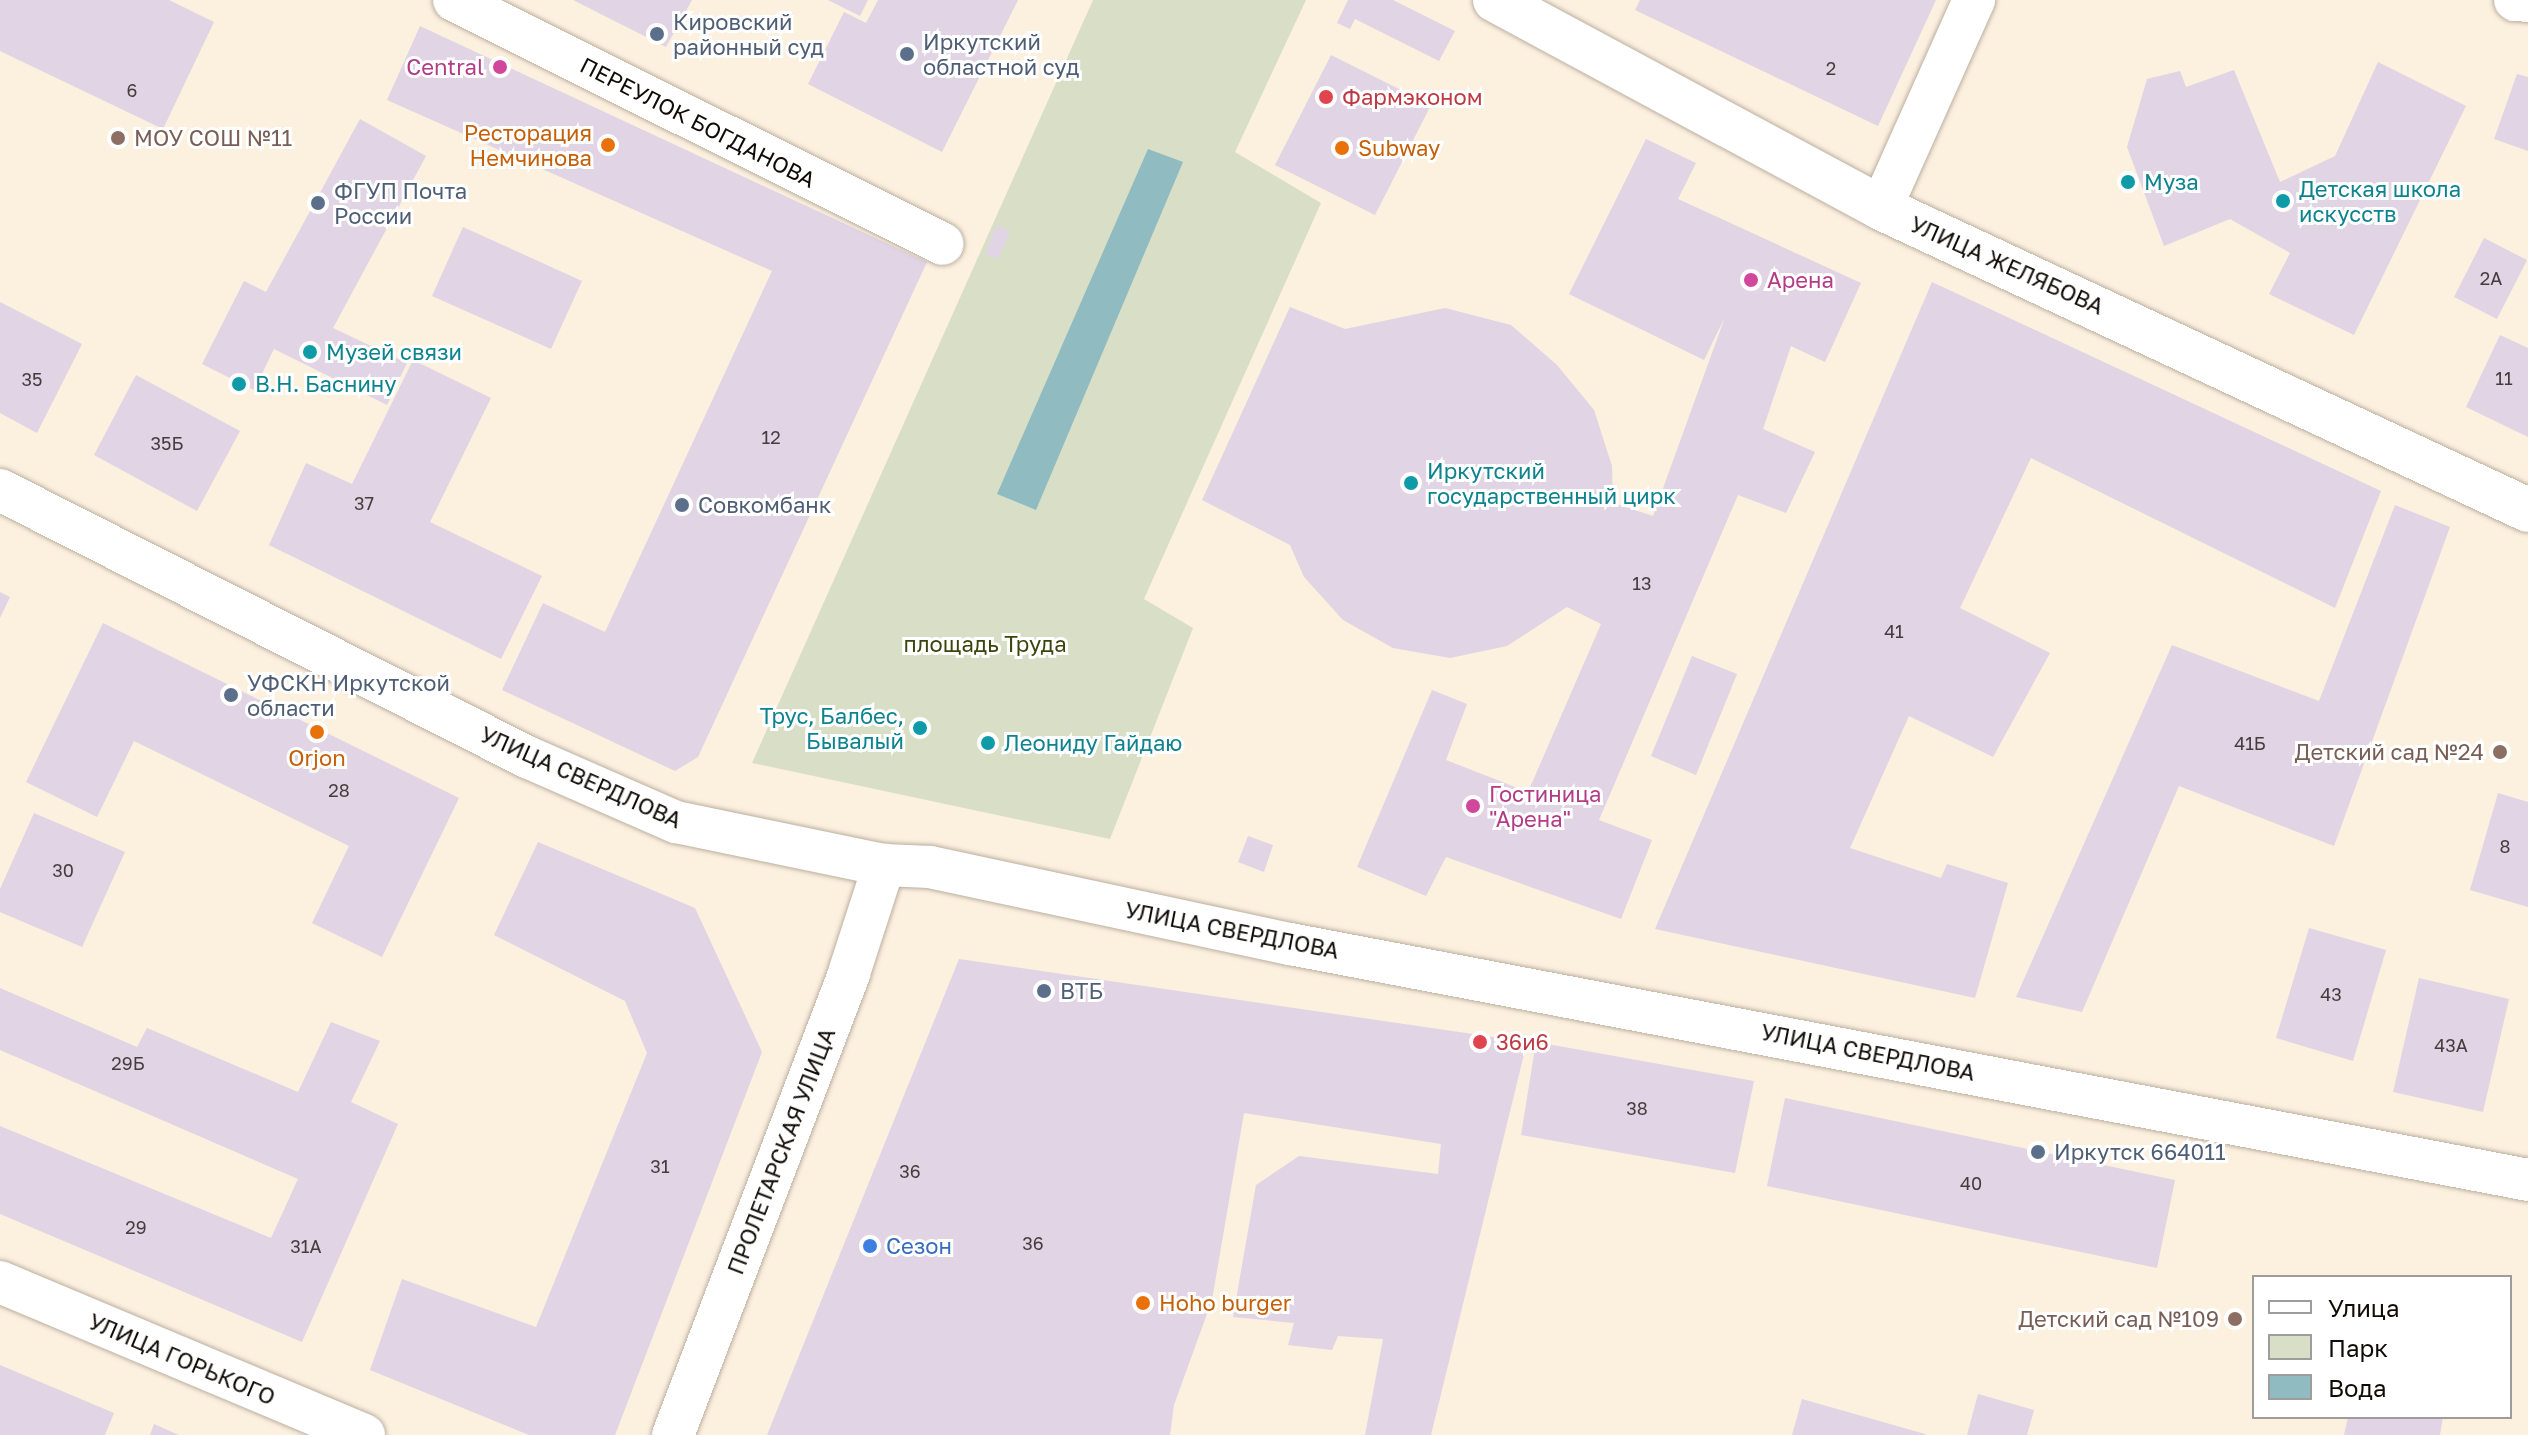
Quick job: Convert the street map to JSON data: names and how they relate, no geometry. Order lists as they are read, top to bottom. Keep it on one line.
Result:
{"streets":{"street":["ПЕРЕУЛОК БОГДАНОВА","УЛИЦА ЖЕЛЯБОВА","УЛИЦА СВЕРДЛОВА","ПРОЛЕТАРСКАЯ УЛИЦА","УЛИЦА ГОРЬКОГО"]},"crossings":[["УЛИЦА СВЕРДЛОВА","ПРОЛЕТАРСКАЯ УЛИЦА"]],"parks":["площадь Труда"],"places":["Кировский районный суд","Иркутский областной суд","Central","Фармэконом","МОУ СОШ №11","Ресторация Немчинова","Subway","Муза","Детская школа искусств","ФГУП Почта России","Арена","Музей связи","В.Н. Баснину","Иркутский государственный цирк","Совкомбанк","УФСКН Иркутской области","Трус, Балбес, Бывалый","Orjon","Леониду Гайдаю","Детский сад №24","Гостиница \"Арена\"","ВТБ","36и6","Иркутск 664011","Сезон","Hoho burger","Детский сад №109"],"house_numbers":["2","6","2А","11","35","12","35Б","37","13","41","41Б","28","8","30","43","43А","29Б","38","31","36","40","29","36","31А"],"legend":["Улица","Парк","Вода"]}
